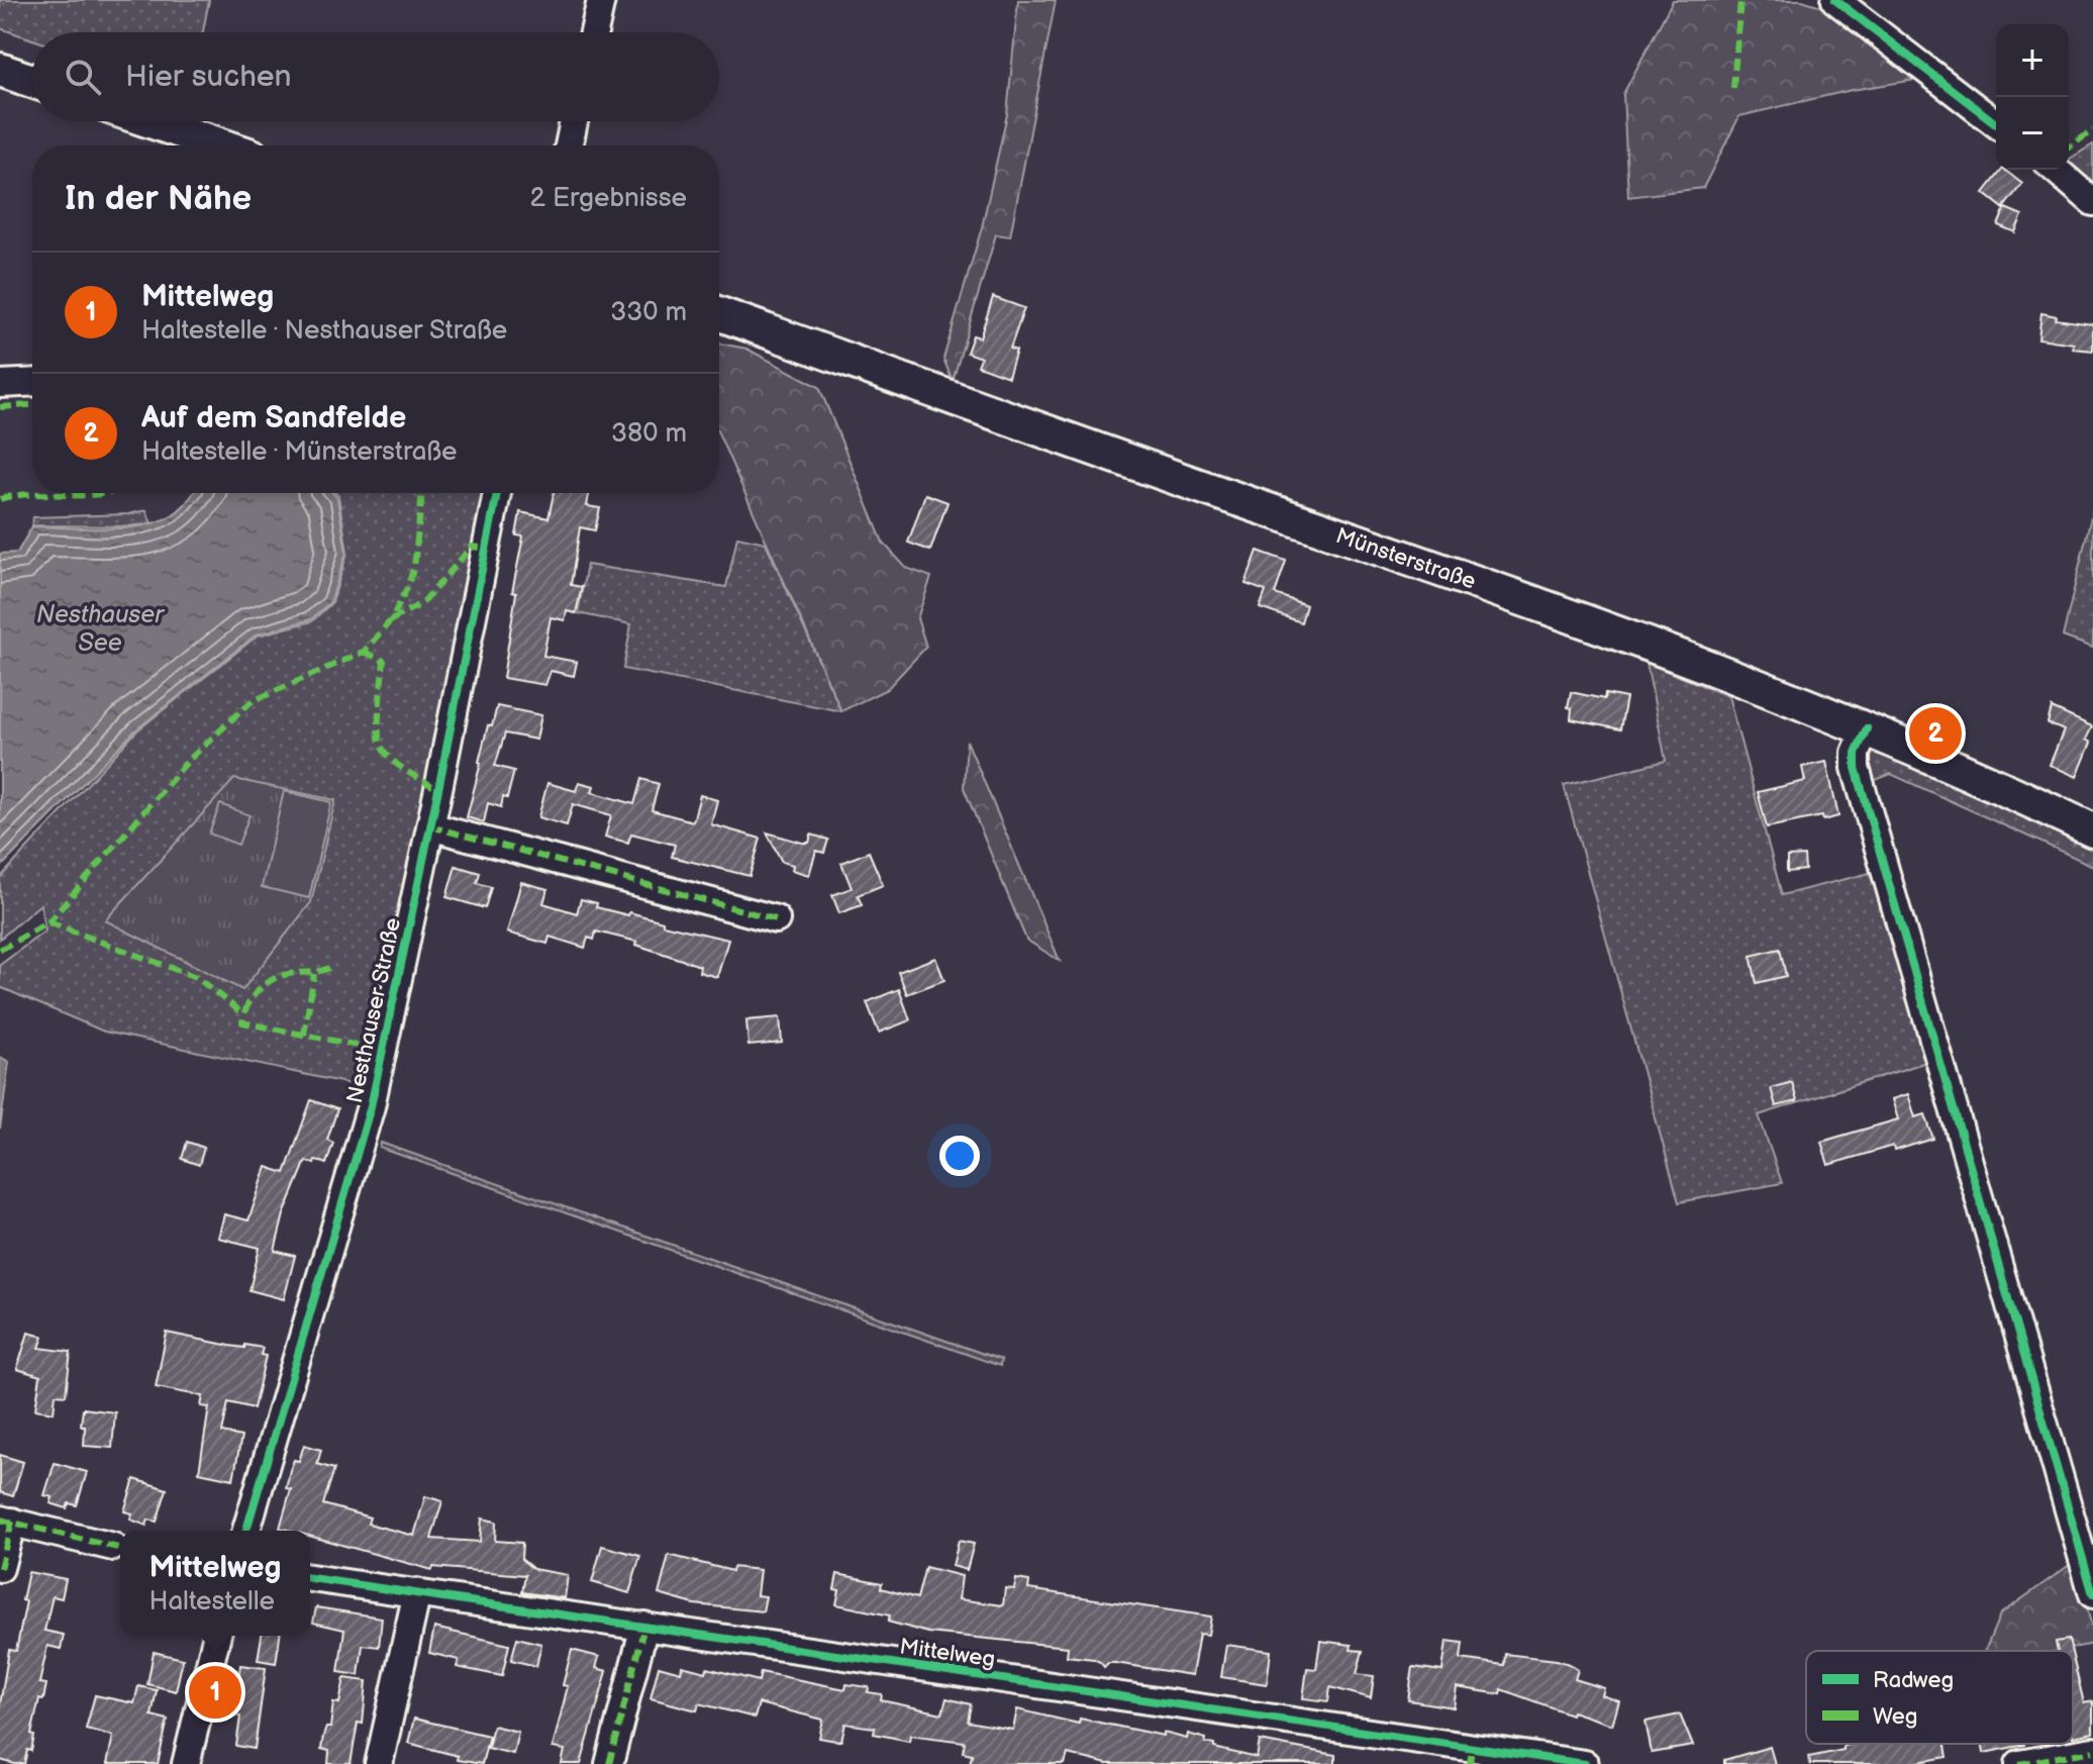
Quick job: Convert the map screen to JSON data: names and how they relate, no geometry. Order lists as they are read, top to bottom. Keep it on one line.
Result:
{"streets":{"main road":["Münsterstraße"],"street":["Nesthauser Straße","Mittelweg"]},"water":["Nesthauser See"],"legend":["Radweg","Weg"],"page":{"map_buttons":["+","−"],"search":"Hier suchen","heading":["In der Nähe","2 Ergebnisse"],"list":[{"mark":"1","name":"Mittelweg","note":"Haltestelle · Nesthauser Straße","value":"330 m"},{"mark":"2","name":"Auf dem Sandfelde","note":"Haltestelle · Münsterstraße","value":"380 m"}],"pins":["2","1"],"popup":["Mittelweg","Haltestelle"]}}
